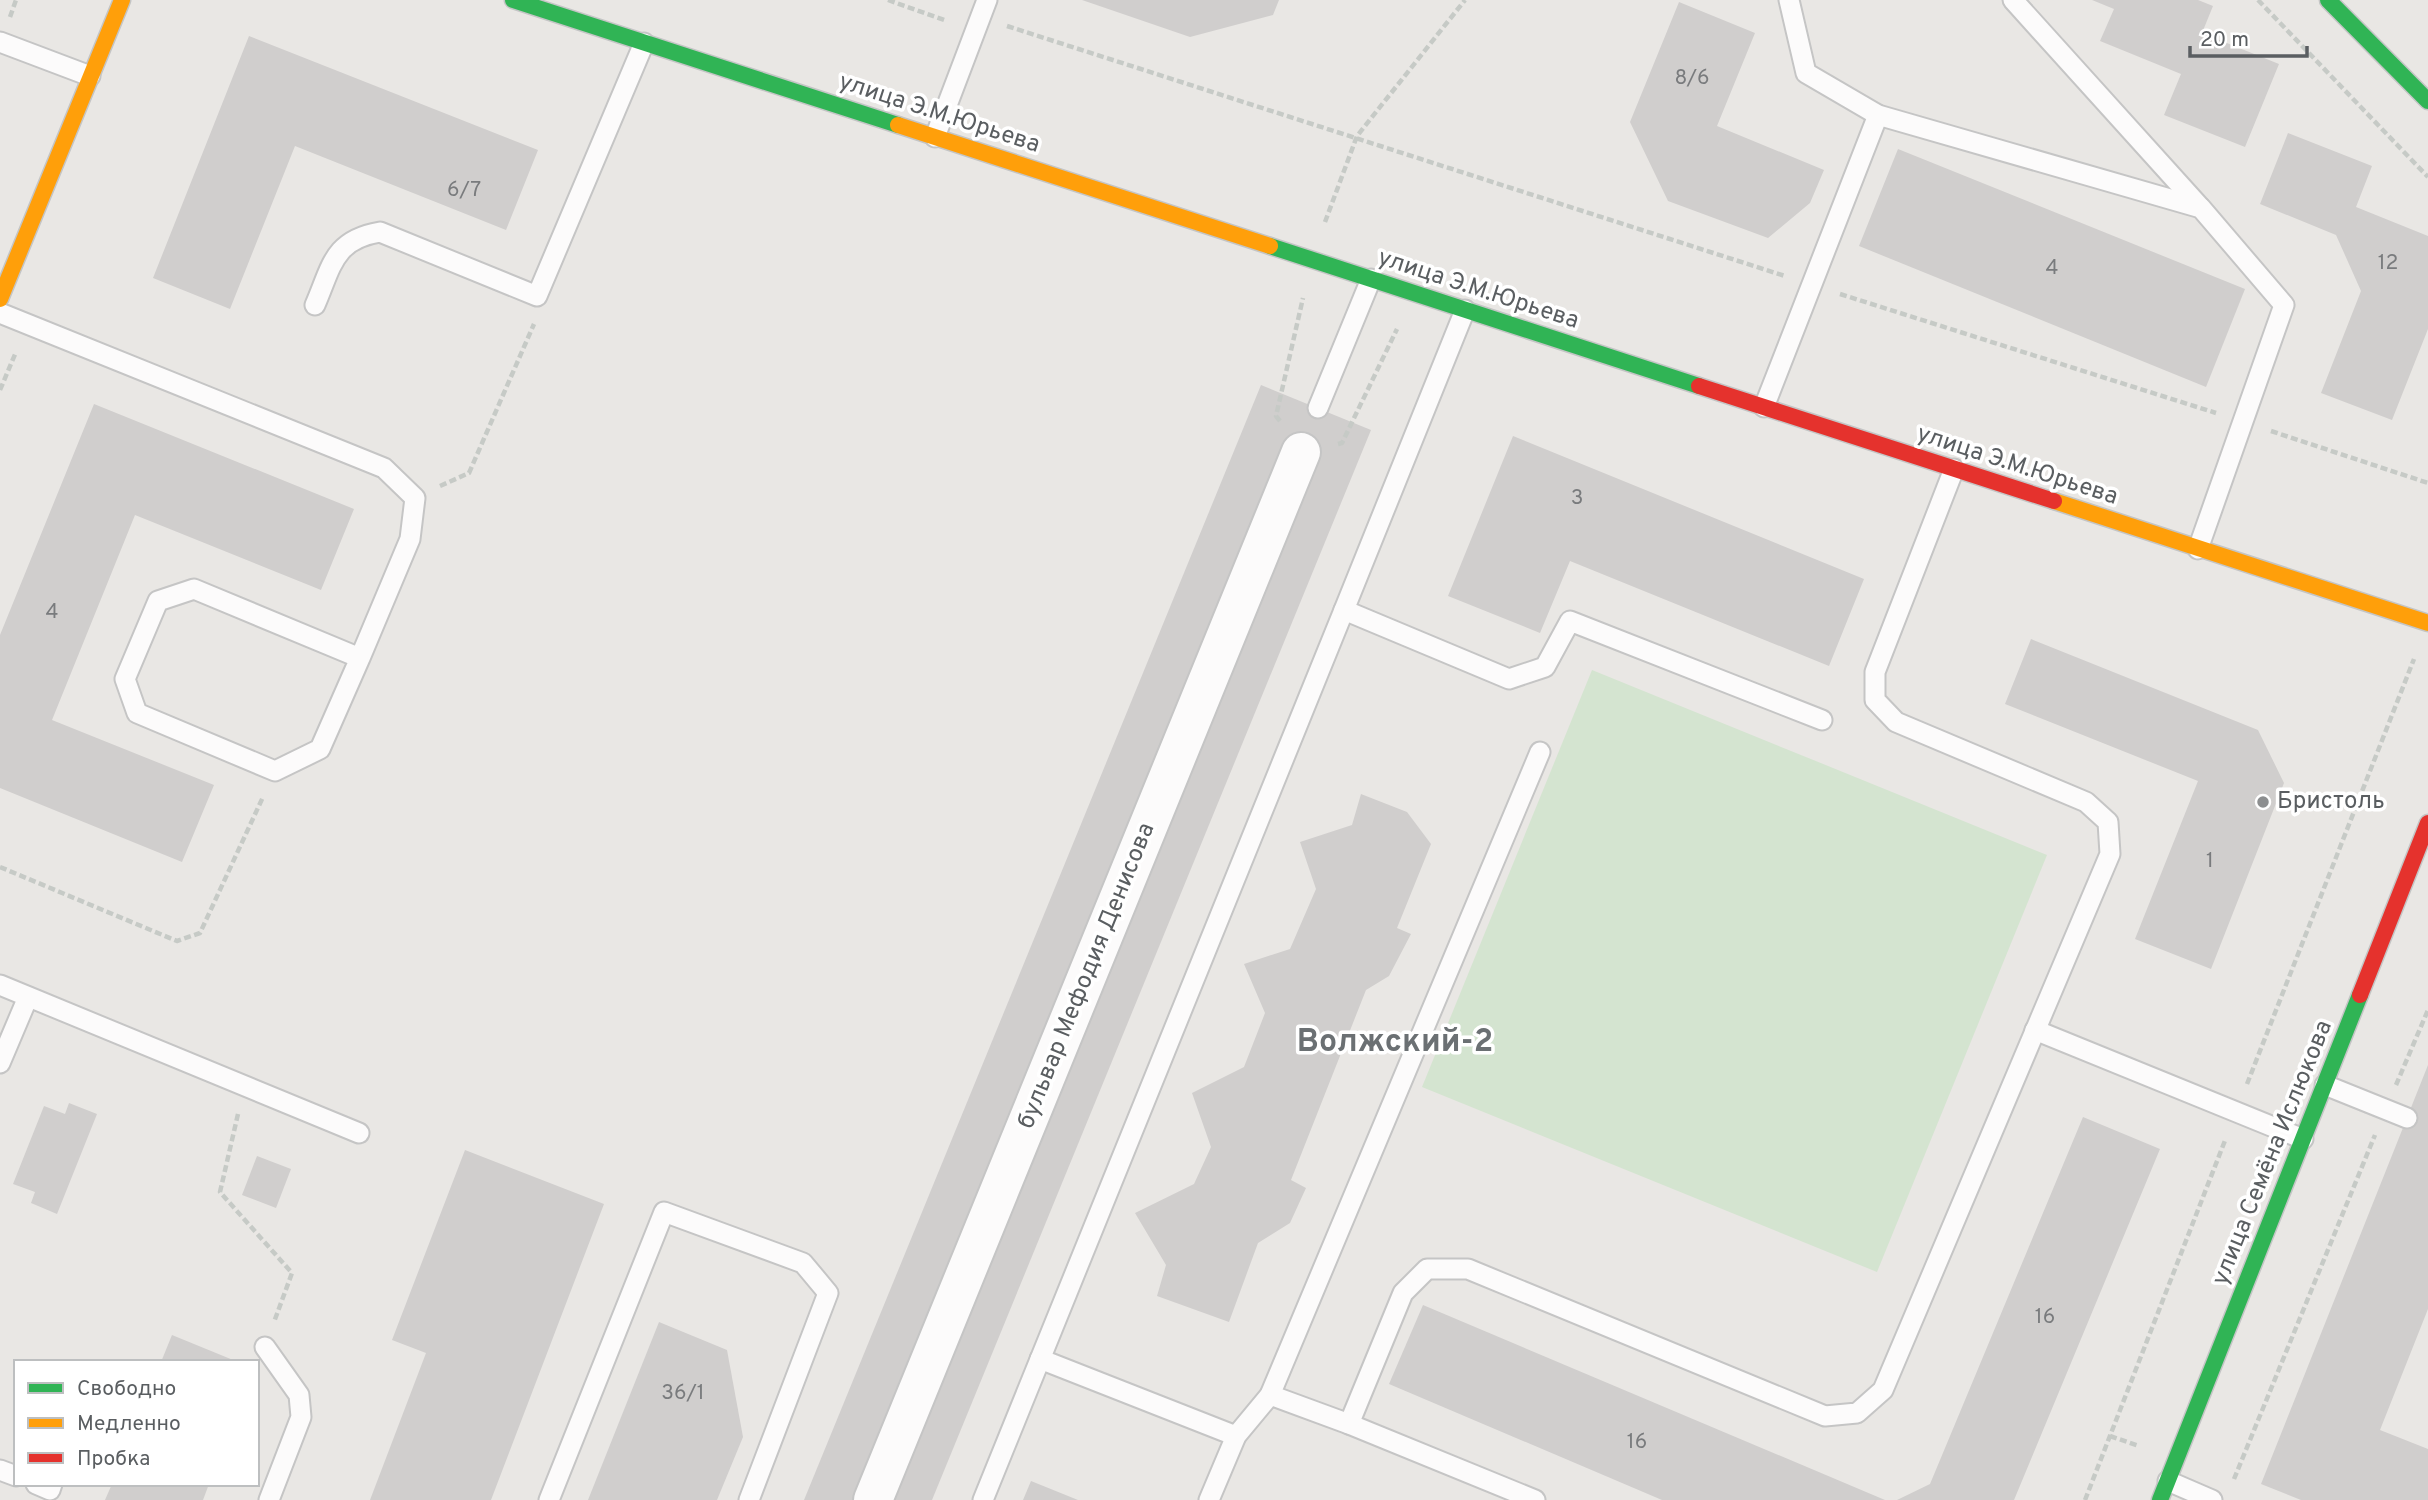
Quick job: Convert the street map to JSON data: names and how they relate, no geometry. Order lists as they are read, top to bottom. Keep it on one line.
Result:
{"streets":{"street":["улица Э.М.Юрьева","бульвар Мефодия Денисова","улица Семёна Ислюкова"]},"districts":["Волжский-2"],"places":["Бристоль"],"house_numbers":["8/6","6/7","12","4","3","4","1","16","36/1","16"],"legend":["Свободно","Медленно","Пробка"],"scale_bar":"20 m"}
